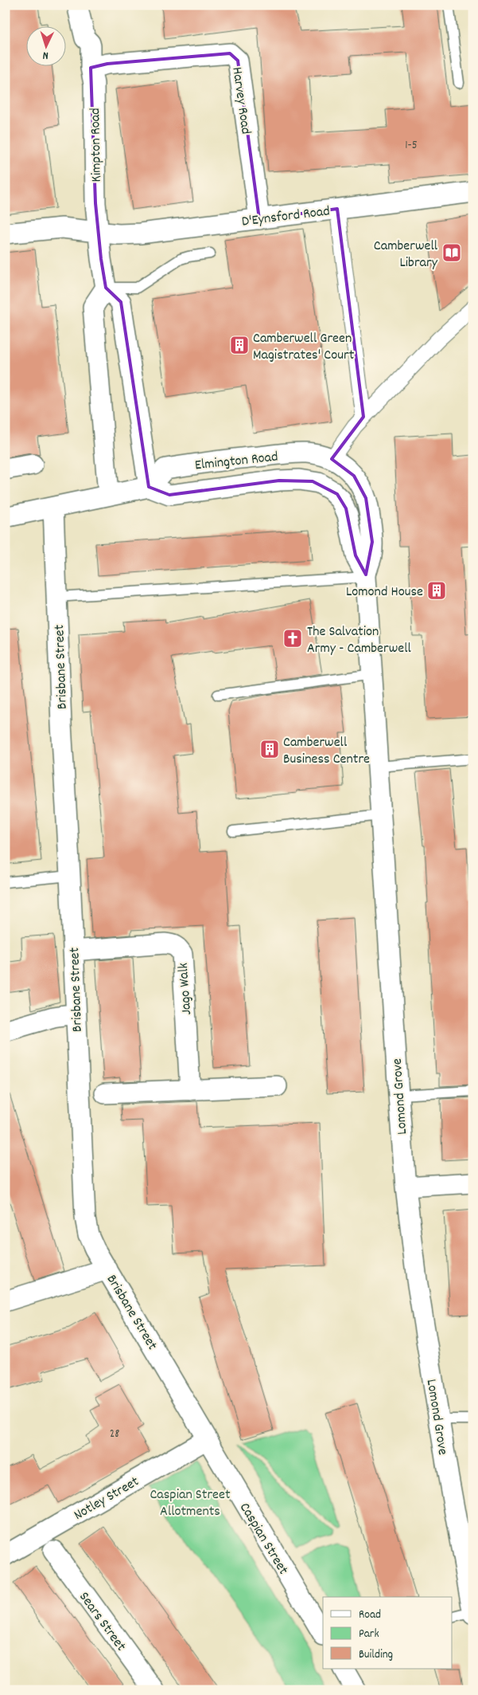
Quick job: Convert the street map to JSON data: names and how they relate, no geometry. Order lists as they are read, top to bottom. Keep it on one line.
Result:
{"streets":{"street":["Harvey Road","Kimpton Road","D'Eynsford Road","Elmington Road","Brisbane Street","Jago Walk","Lomond Grove","Notley Street","Caspian Street","Sears Street"]},"crossings":[["Harvey Road","Kimpton Road"],["Harvey Road","D'Eynsford Road"],["Kimpton Road","D'Eynsford Road"],["Elmington Road","Lomond Grove"],["Brisbane Street","Jago Walk"],["Brisbane Street","Notley Street"],["Brisbane Street","Caspian Street"],["Notley Street","Caspian Street"]],"parks":["Caspian Street Allotments"],"places":{"library":["Camberwell Library"],"building":["Camberwell Green Magistrates' Court","Lomond House","Camberwell Business Centre"],"church":["The Salvation Army - Camberwell"]},"house_numbers":["1-5","28"],"legend":["Road","Park","Building"],"north":"bottom"}
